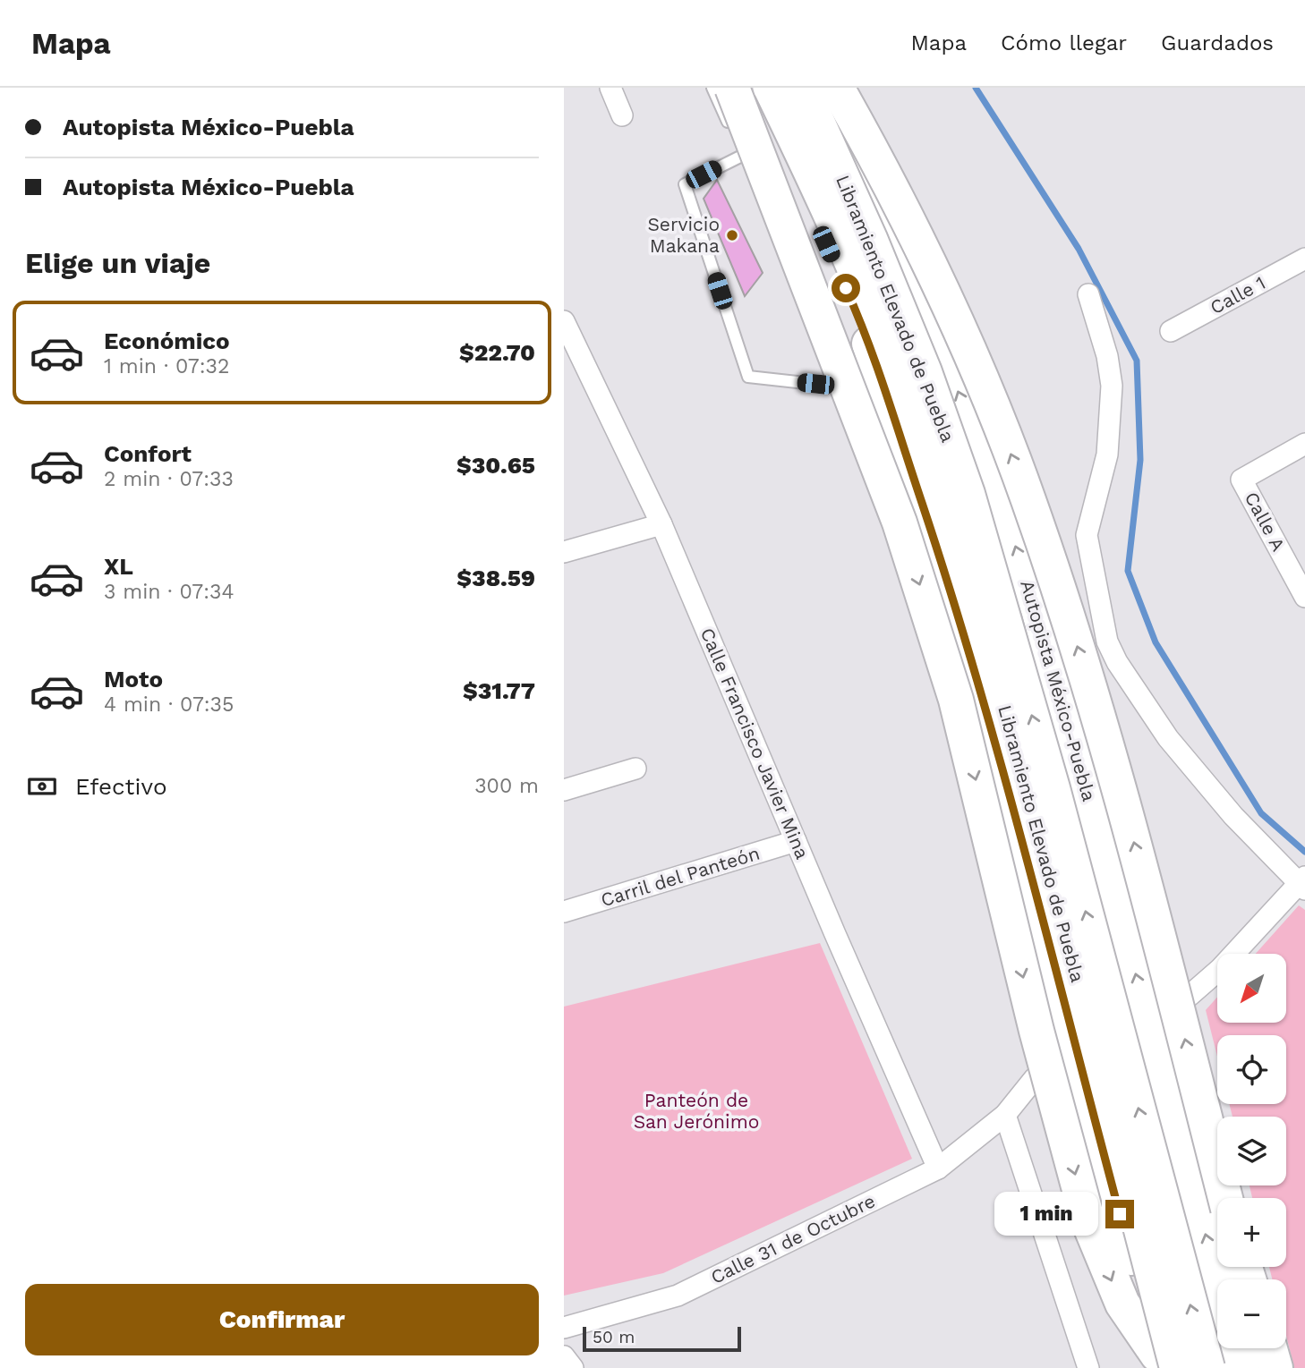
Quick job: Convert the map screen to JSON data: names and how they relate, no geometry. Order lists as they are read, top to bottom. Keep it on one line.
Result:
{"streets":{"highway":["Libramiento Elevado de Puebla","Autopista México-Puebla"],"street":["Calle 1","Calle A","Calle Francisco Javier Mina","Carril del Panteón","Calle 31 de Octubre"]},"crossings":[["Calle Francisco Javier Mina","Carril del Panteón"],["Calle Francisco Javier Mina","Calle 31 de Octubre"]],"parks":["Panteón de San Jerónimo"],"places":["Servicio Makana"],"scale_bar":"50 m","north":"bottom left","page":{"header":"Mapa","nav":["Mapa","Cómo llegar","Guardados"],"banner":["Autopista México-Puebla","Autopista México-Puebla"],"heading":"Elige un viaje","list":[{"name":"Económico","note":"1 min · 07:32","value":"$22.70"},{"name":"Confort","note":"2 min · 07:33","value":"$30.65"},{"name":"XL","note":"3 min · 07:34","value":"$38.59"},{"name":"Moto","note":"4 min · 07:35","value":"$31.77"}],"pay":["Efectivo","300 m"],"map_buttons":["+","−"],"bubble":"1 min","buttons":"Confirmar","scale":"50 m"}}
